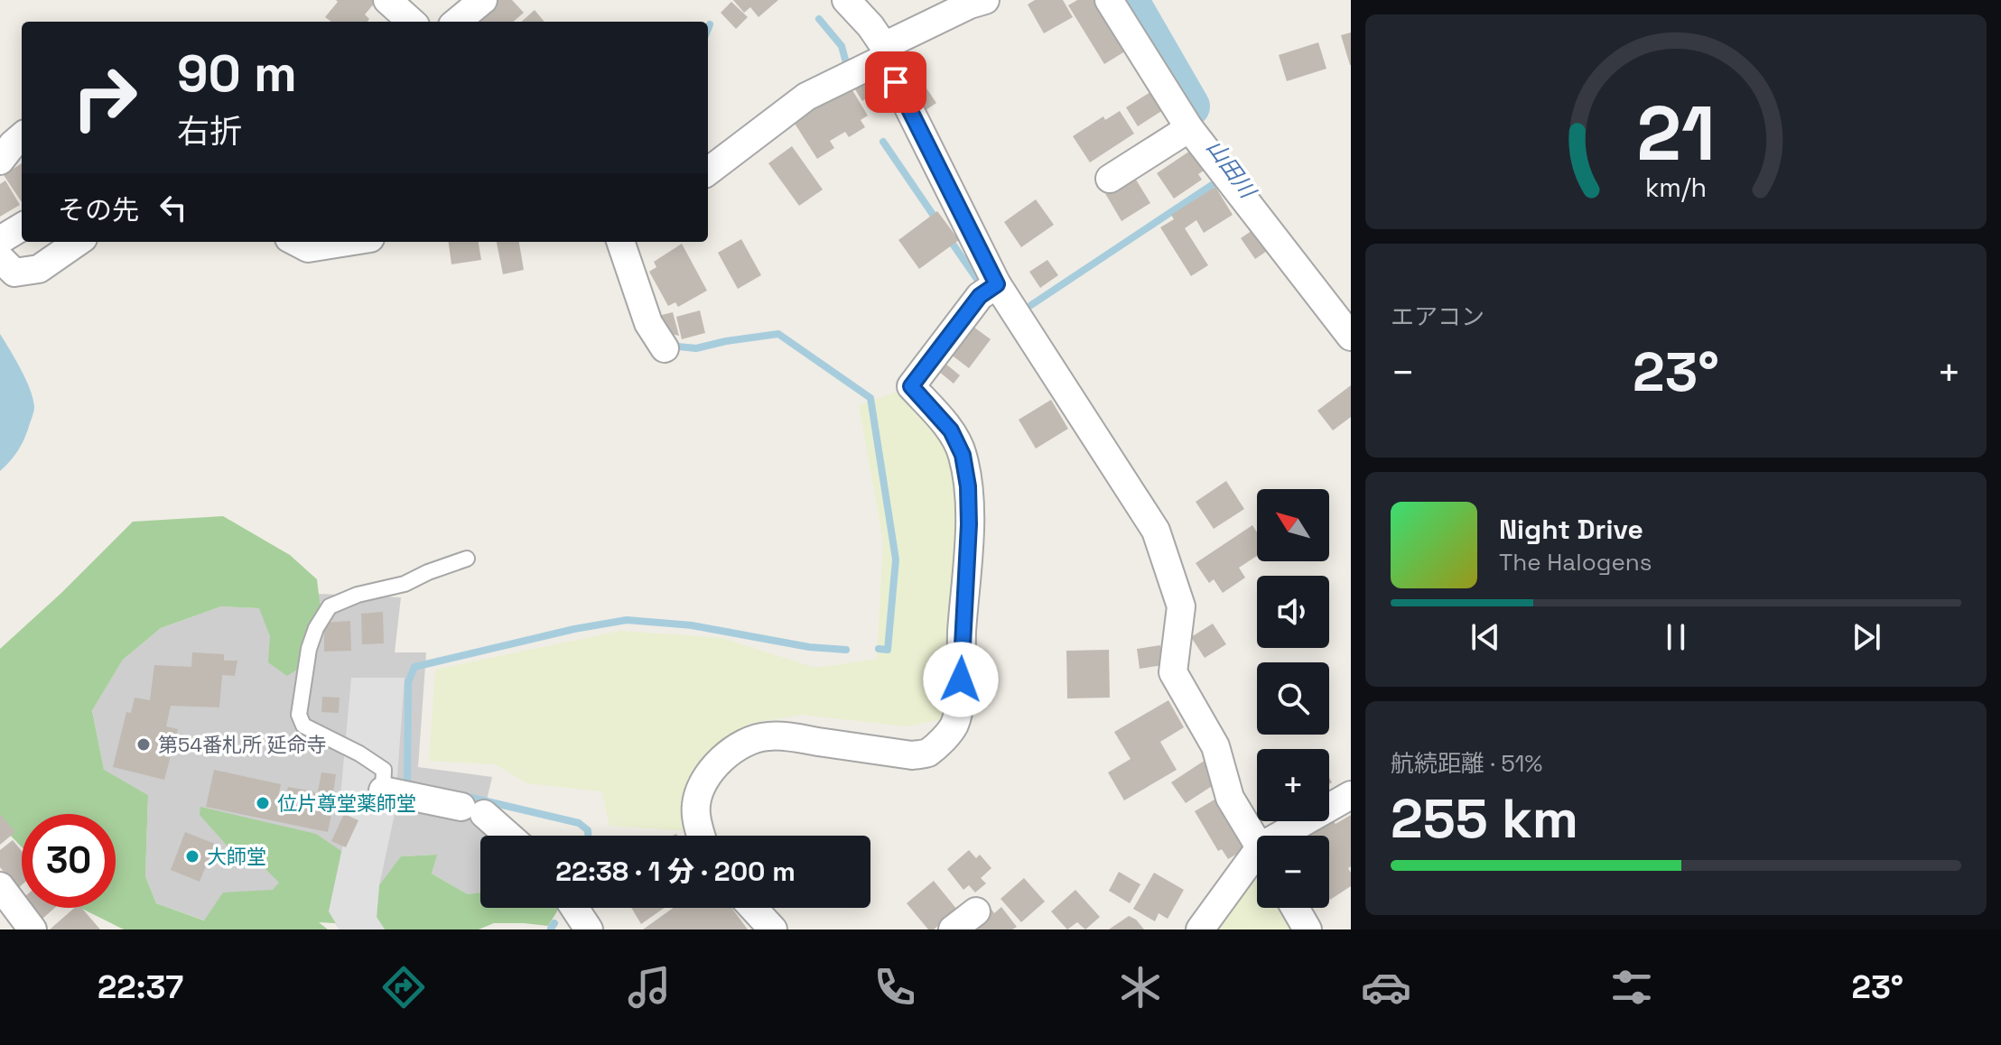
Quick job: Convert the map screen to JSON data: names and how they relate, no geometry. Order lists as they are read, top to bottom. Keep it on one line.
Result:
{"water":["山田川"],"places":["第54番札所 延命寺","位片尊堂薬師堂","大師堂"],"north":"top left","page":{"turn":["90 m","右折"],"then":"その先","tile":["エアコン",["航続距離 · 51%","255 km"]],"heat":["−","23°","+"],"map_buttons":["+","−"],"song":["Night Drive","The Halogens"],"limit":"30","trip":"22:38 · 1 分 · 200 m","tabs":["22:37","23°"],"gauge":["21","km/h"]}}
